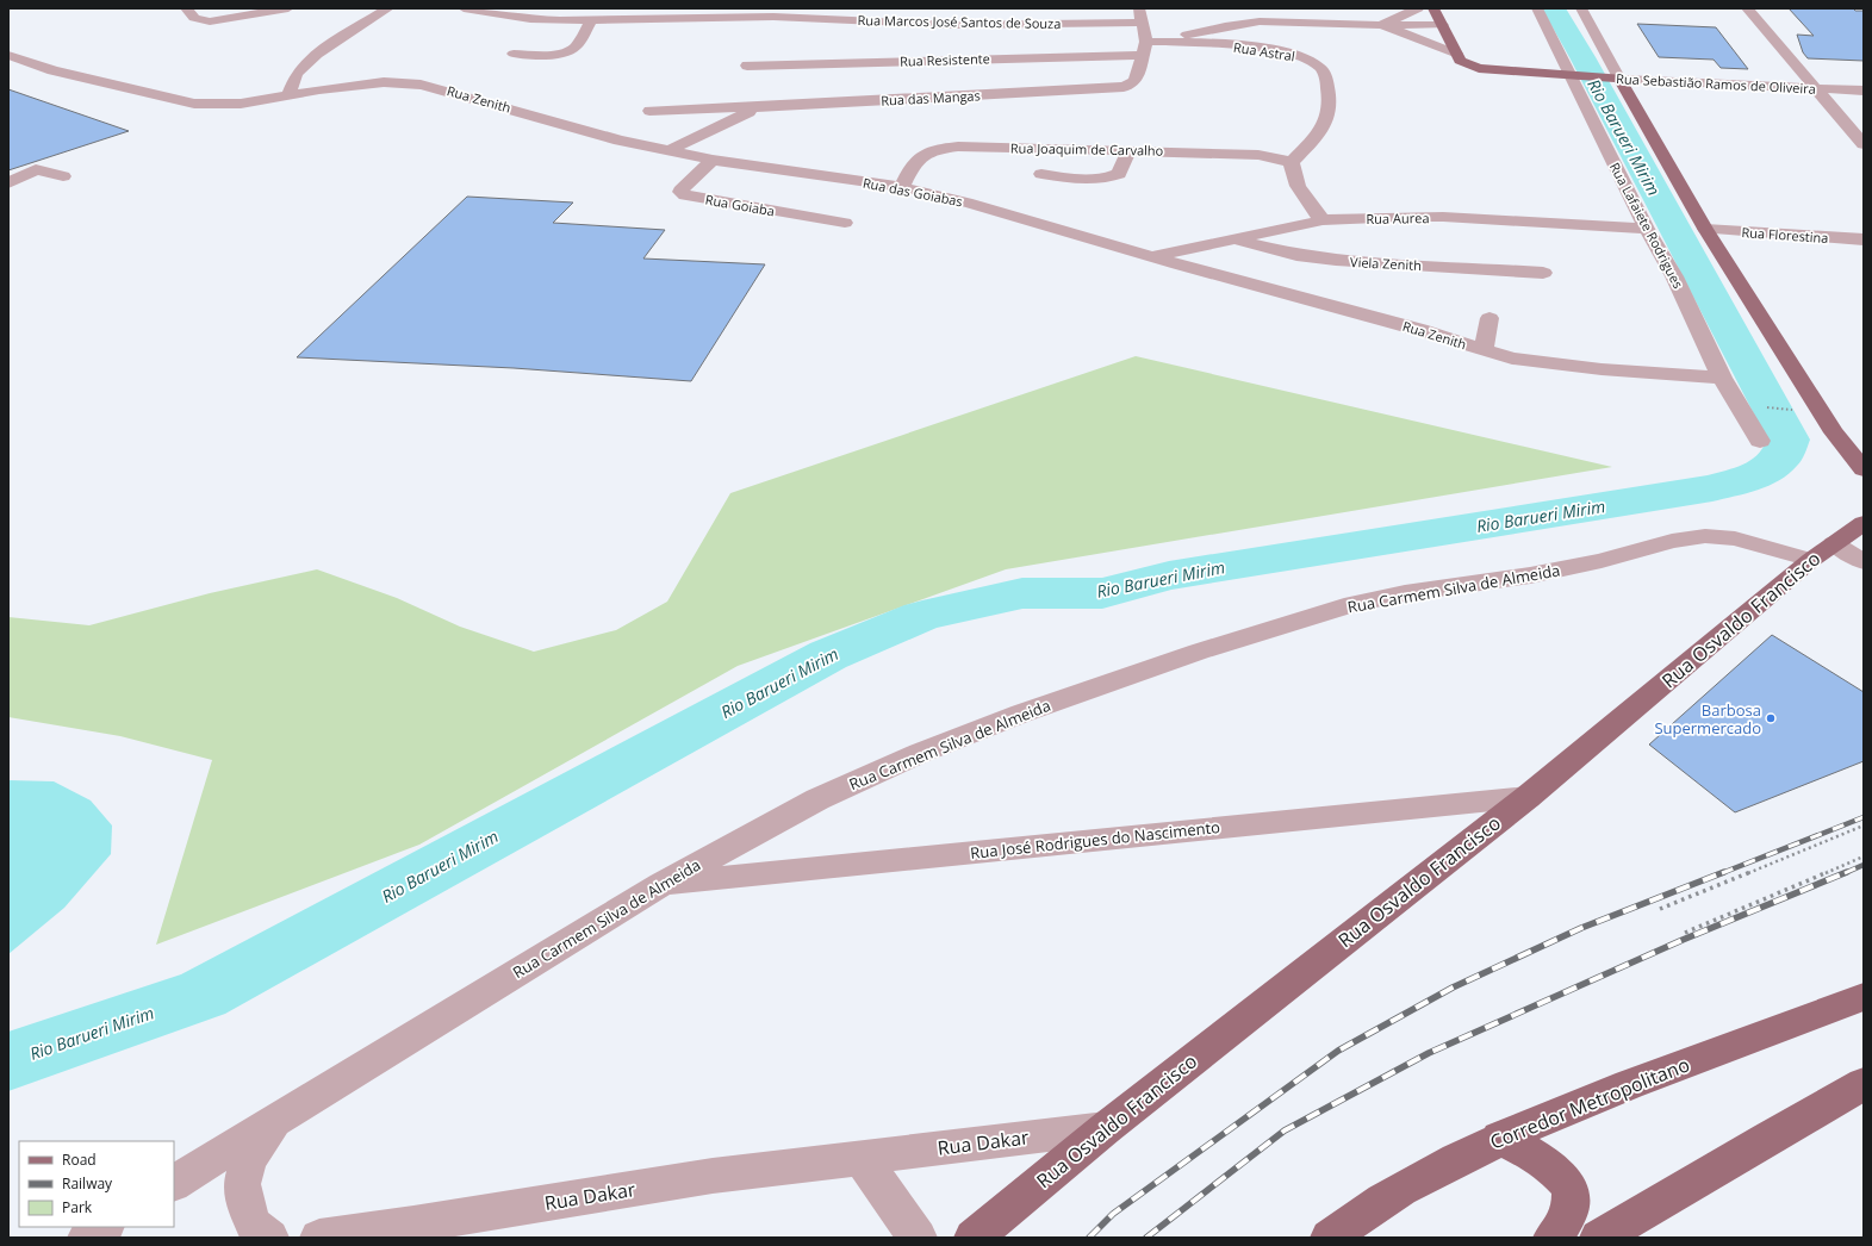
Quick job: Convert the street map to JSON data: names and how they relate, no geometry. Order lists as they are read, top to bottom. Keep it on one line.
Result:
{"streets":{"main road":["Rua Sebastião Ramos de Oliveira","Rua Osvaldo Francisco","Corredor Metropolitano"],"street":["Rua Marcos José Santos de Souza","Rua Astral","Rua Resistente","Rua das Mangas","Rua Zenith","Rua Joaquim de Carvalho","Rua das Goiabas","Rua Goiaba","Rua Aurea","Rua Lafaiete Rodrigues","Rua Florestina","Viela Zenith","Rua Carmem Silva de Almeida","Rua José Rodrigues do Nascimento","Rua Dakar"]},"crossings":[["Rua Marcos José Santos de Souza","Rua das Mangas"],["Rua Astral","Rua Resistente"],["Rua Astral","Rua Sebastião Ramos de Oliveira"],["Rua Astral","Rua das Mangas"],["Rua Astral","Rua Joaquim de Carvalho"],["Rua Resistente","Rua das Mangas"],["Rua Sebastião Ramos de Oliveira","Rua Lafaiete Rodrigues"],["Rua Zenith","Rua das Goiabas"],["Rua Zenith","Rua Aurea"],["Rua Zenith","Rua Lafaiete Rodrigues"],["Rua Joaquim de Carvalho","Rua das Goiabas"],["Rua das Goiabas","Rua Goiaba"],["Rua das Goiabas","Rua Aurea"],["Rua Aurea","Rua Lafaiete Rodrigues"],["Rua Aurea","Viela Zenith"],["Rua Carmem Silva de Almeida","Rua Osvaldo Francisco"],["Rua Carmem Silva de Almeida","Rua José Rodrigues do Nascimento"],["Rua Osvaldo Francisco","Rua José Rodrigues do Nascimento"],["Rua Osvaldo Francisco","Rua Dakar"]],"water":["Rio Barueri Mirim"],"places":["Barbosa Supermercado"],"legend":["Road","Railway","Park"]}
